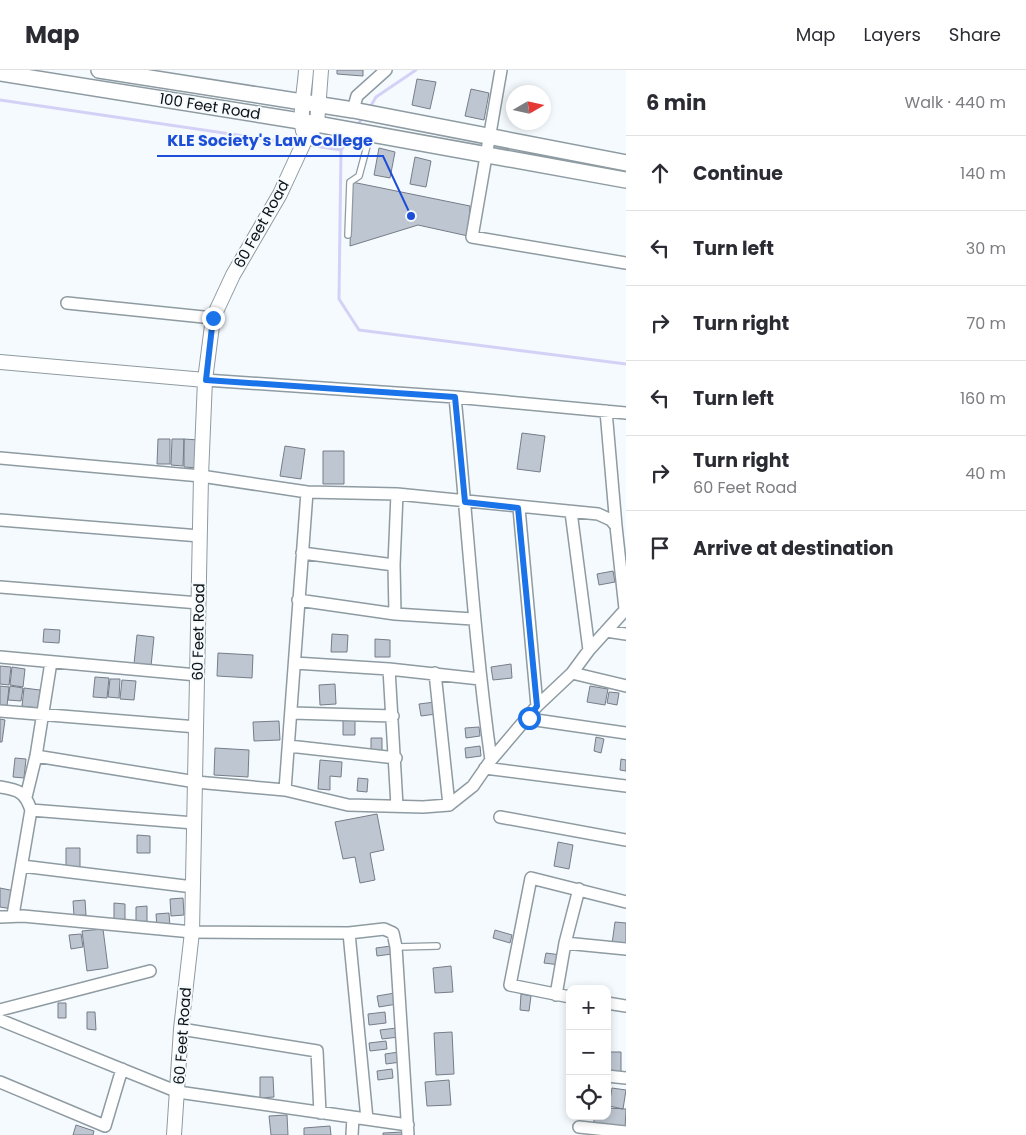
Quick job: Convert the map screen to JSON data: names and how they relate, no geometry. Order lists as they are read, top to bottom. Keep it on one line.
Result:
{"streets":{"main road":["100 Feet Road"],"street":["60 Feet Road"]},"crossings":[["100 Feet Road","60 Feet Road"]],"places":["KLE Society's Law College"],"north":"right","page":{"header":"Map","nav":["Map","Layers","Share"],"heading":["6 min","Walk · 440 m"],"list":[["Continue","140 m"],["Turn left","30 m"],["Turn right","70 m"],["Turn left","160 m"],["Turn right","60 Feet Road","40 m"],"Arrive at destination"],"map_buttons":["+","−"]}}
